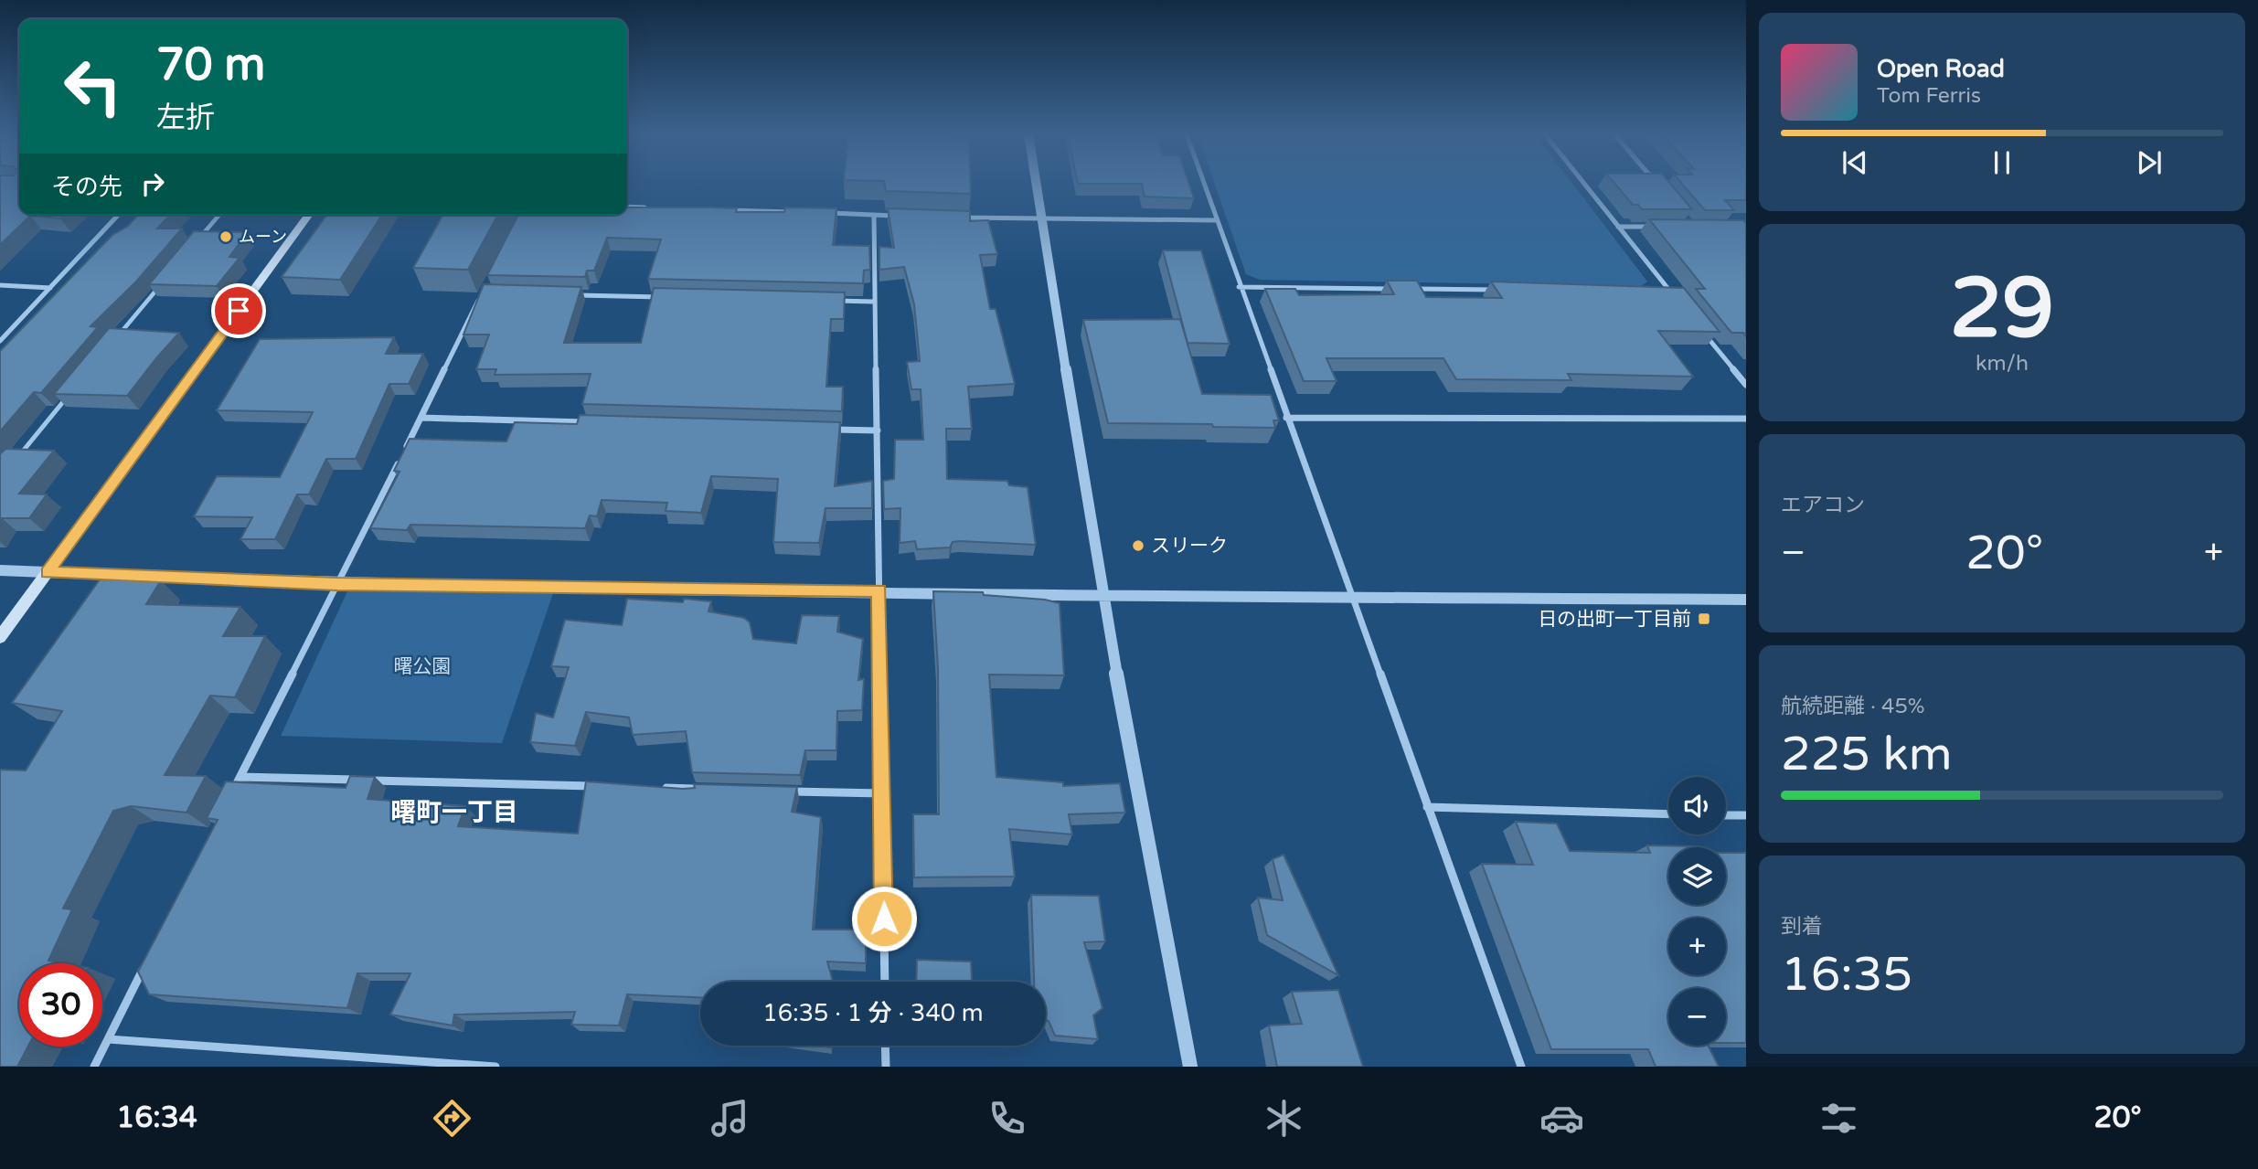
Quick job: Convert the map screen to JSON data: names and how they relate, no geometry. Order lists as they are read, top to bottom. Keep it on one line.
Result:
{"districts":["曙町一丁目"],"parks":["曙公園"],"places":{"other":["ムーン","スリーク"],"transit":["日の出町一丁目前"]},"page":{"turn":["70 m","左折"],"song":["Open Road","Tom Ferris"],"then":"その先","tile":[["29","km/h"],"エアコン",["航続距離 · 45%","225 km"],["到着","16:35"]],"heat":["−","20°","+"],"map_buttons":["+","−"],"limit":"30","trip":"16:35 · 1 分 · 340 m","tabs":["16:34","20°"]}}
